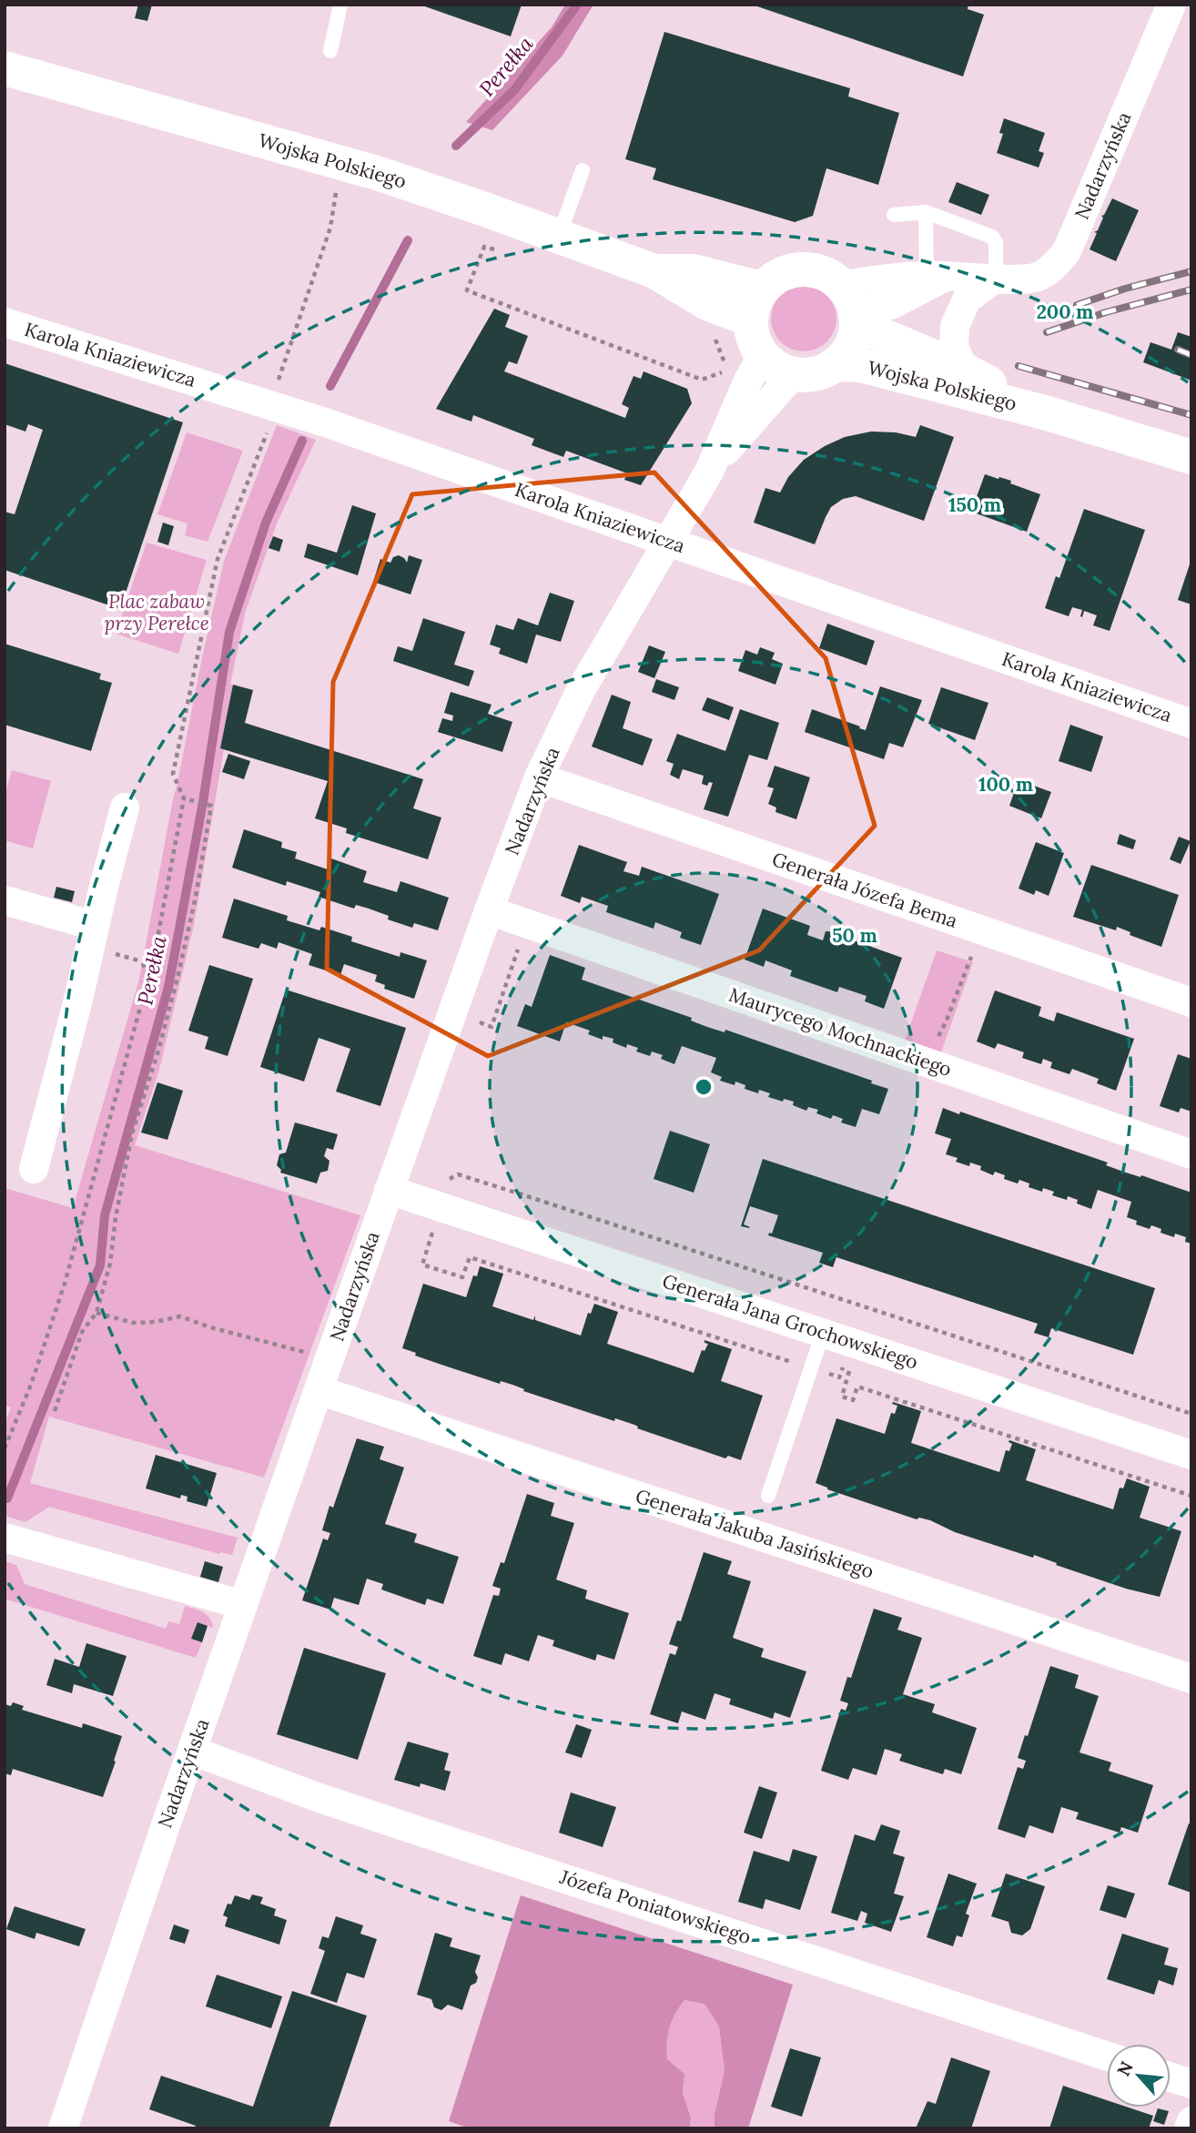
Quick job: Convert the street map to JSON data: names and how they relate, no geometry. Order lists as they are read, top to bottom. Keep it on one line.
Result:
{"streets":{"street":["Wojska Polskiego","Nadarzyńska","Karola Kniaziewicza","Generała Józefa Bema","Maurycego Mochnackiego","Generała Jana Grochowskiego","Generała Jakuba Jasińskiego","Józefa Poniatowskiego"]},"crossings":[["Wojska Polskiego","Nadarzyńska"],["Nadarzyńska","Karola Kniaziewicza"],["Nadarzyńska","Generała Józefa Bema"],["Nadarzyńska","Maurycego Mochnackiego"],["Nadarzyńska","Generała Jana Grochowskiego"],["Nadarzyńska","Generała Jakuba Jasińskiego"],["Nadarzyńska","Józefa Poniatowskiego"]],"water":["Perełka"],"parks":["Plac zabaw przy Perełce"],"north":"top left","rings":["200 m","150 m","100 m","50 m"]}
